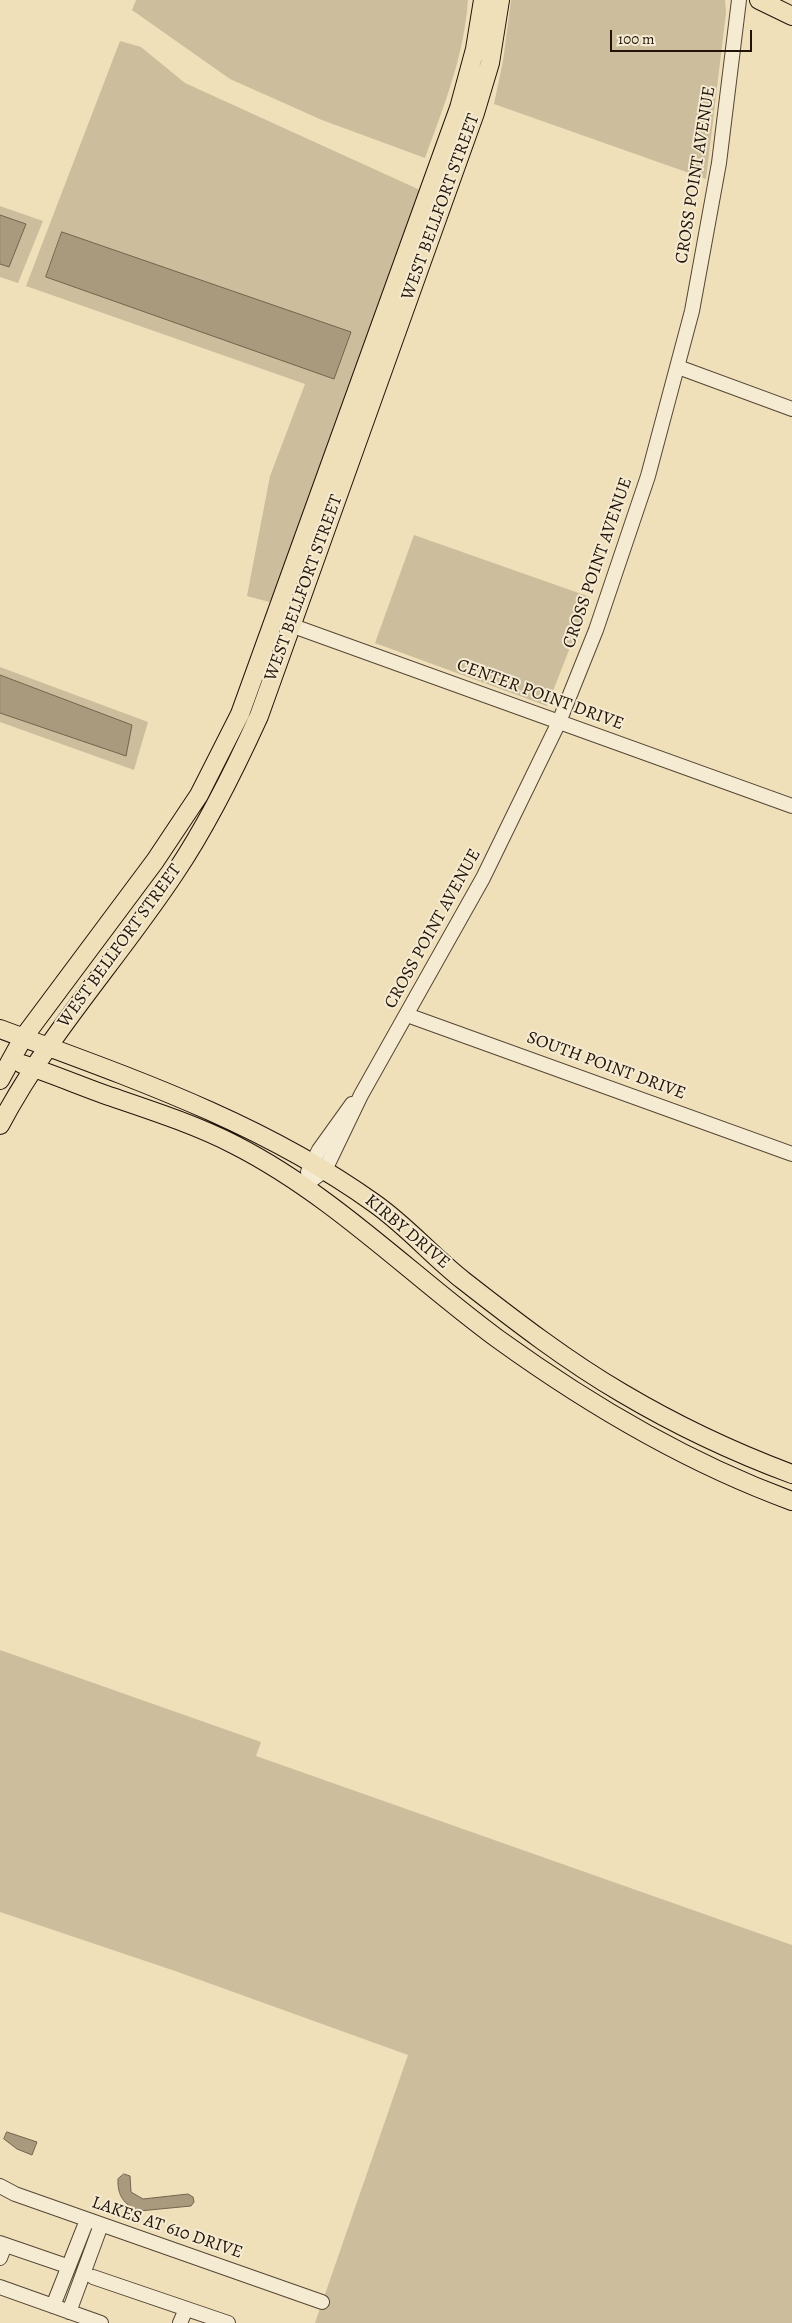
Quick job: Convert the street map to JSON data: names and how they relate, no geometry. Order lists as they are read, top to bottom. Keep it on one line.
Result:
{"streets":{"main road":["WEST BELLFORT STREET","KIRBY DRIVE"],"street":["CROSS POINT AVENUE","CENTER POINT DRIVE","SOUTH POINT DRIVE","LAKES AT 610 DRIVE"]},"crossings":[["CROSS POINT AVENUE","CENTER POINT DRIVE"],["CROSS POINT AVENUE","SOUTH POINT DRIVE"],["CROSS POINT AVENUE","KIRBY DRIVE"],["WEST BELLFORT STREET","CENTER POINT DRIVE"],["WEST BELLFORT STREET","KIRBY DRIVE"]],"scale_bar":"100 m"}
